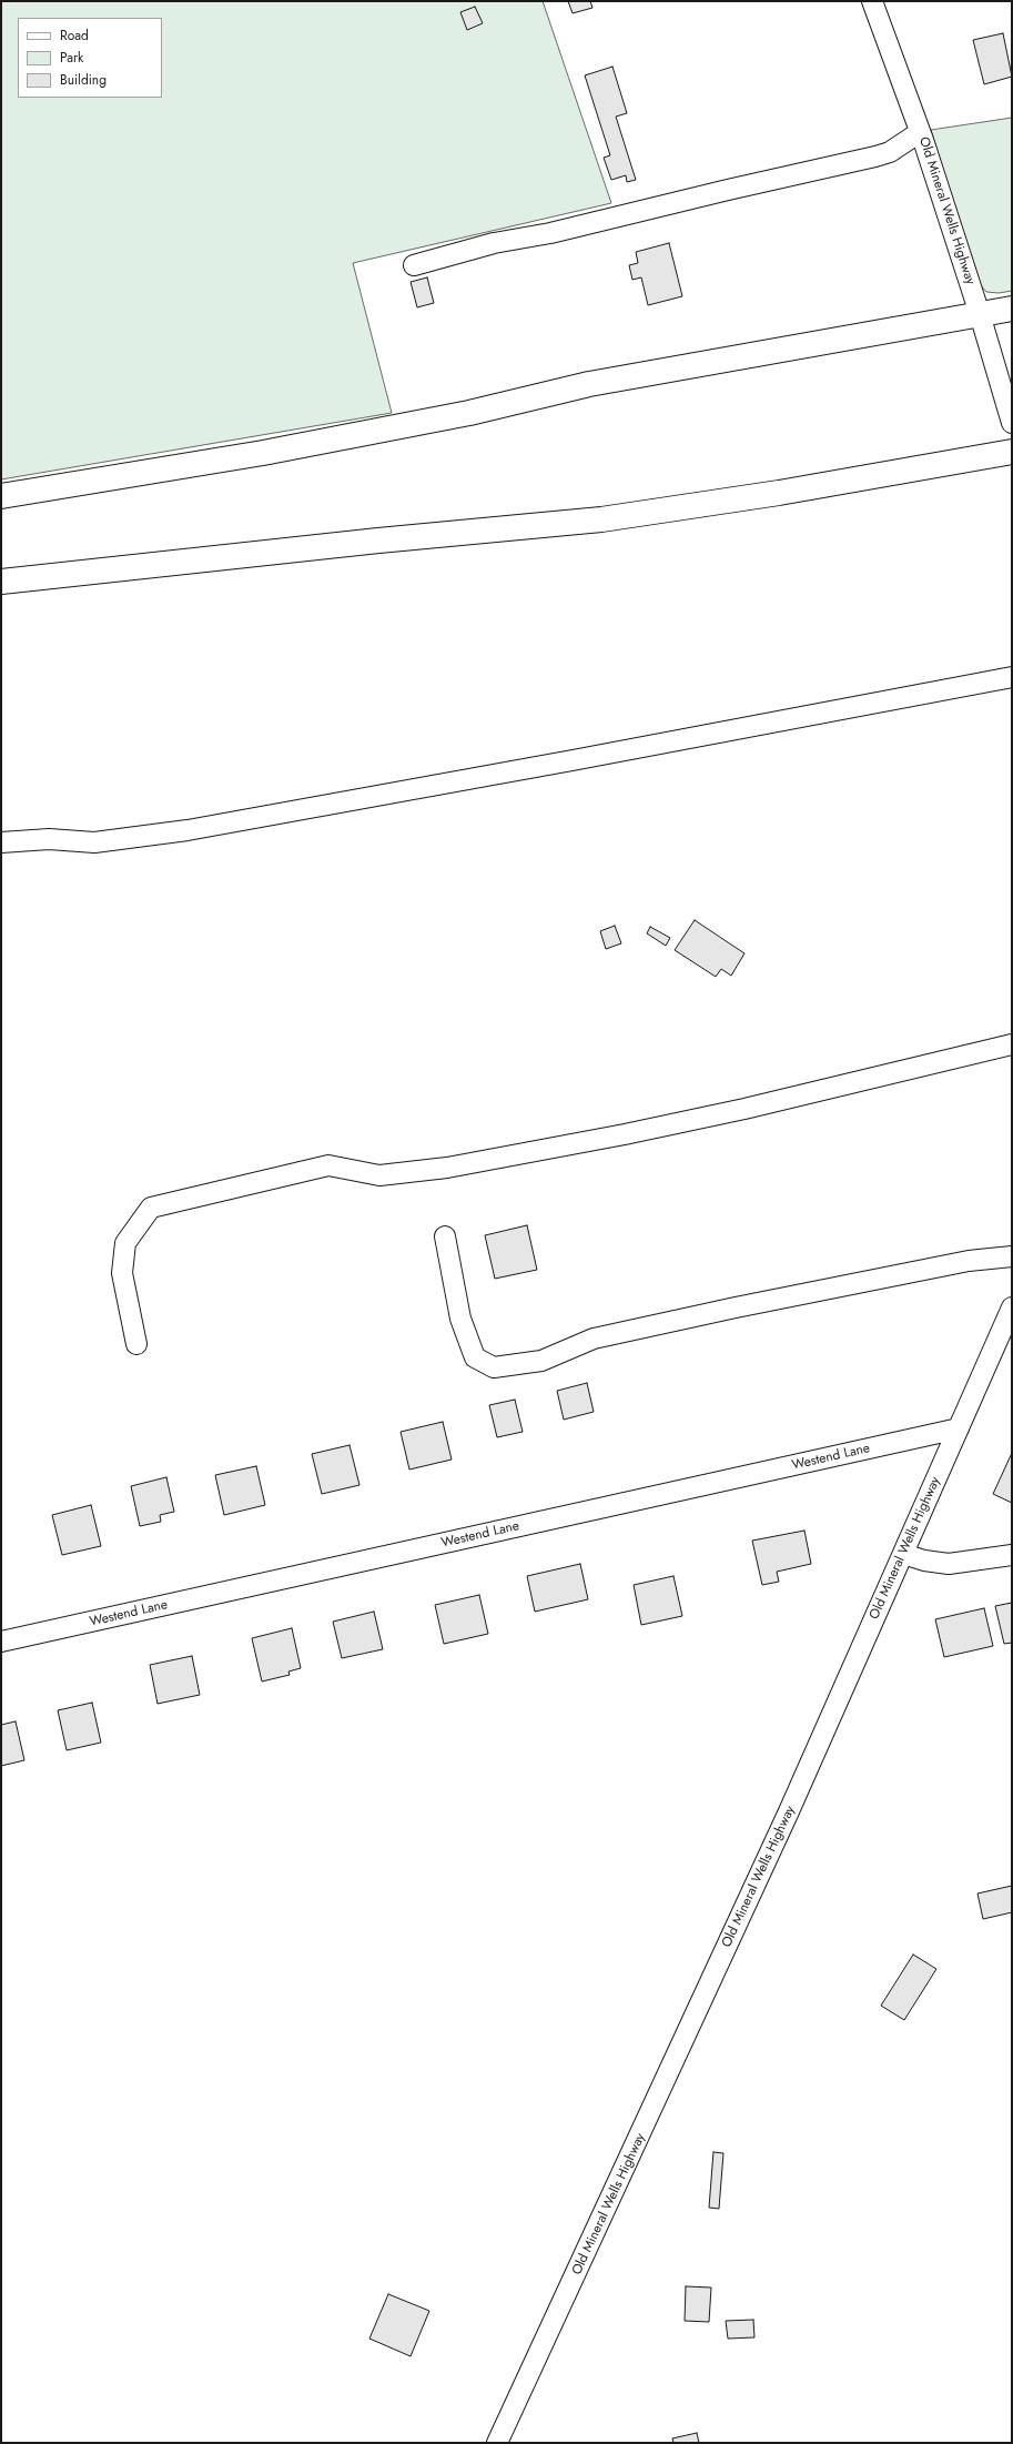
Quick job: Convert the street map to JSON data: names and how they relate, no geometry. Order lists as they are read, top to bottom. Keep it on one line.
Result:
{"streets":{"street":["Old Mineral Wells Highway","Westend Lane"]},"crossings":[["Old Mineral Wells Highway","Westend Lane"]],"legend":["Road","Park","Building"]}
